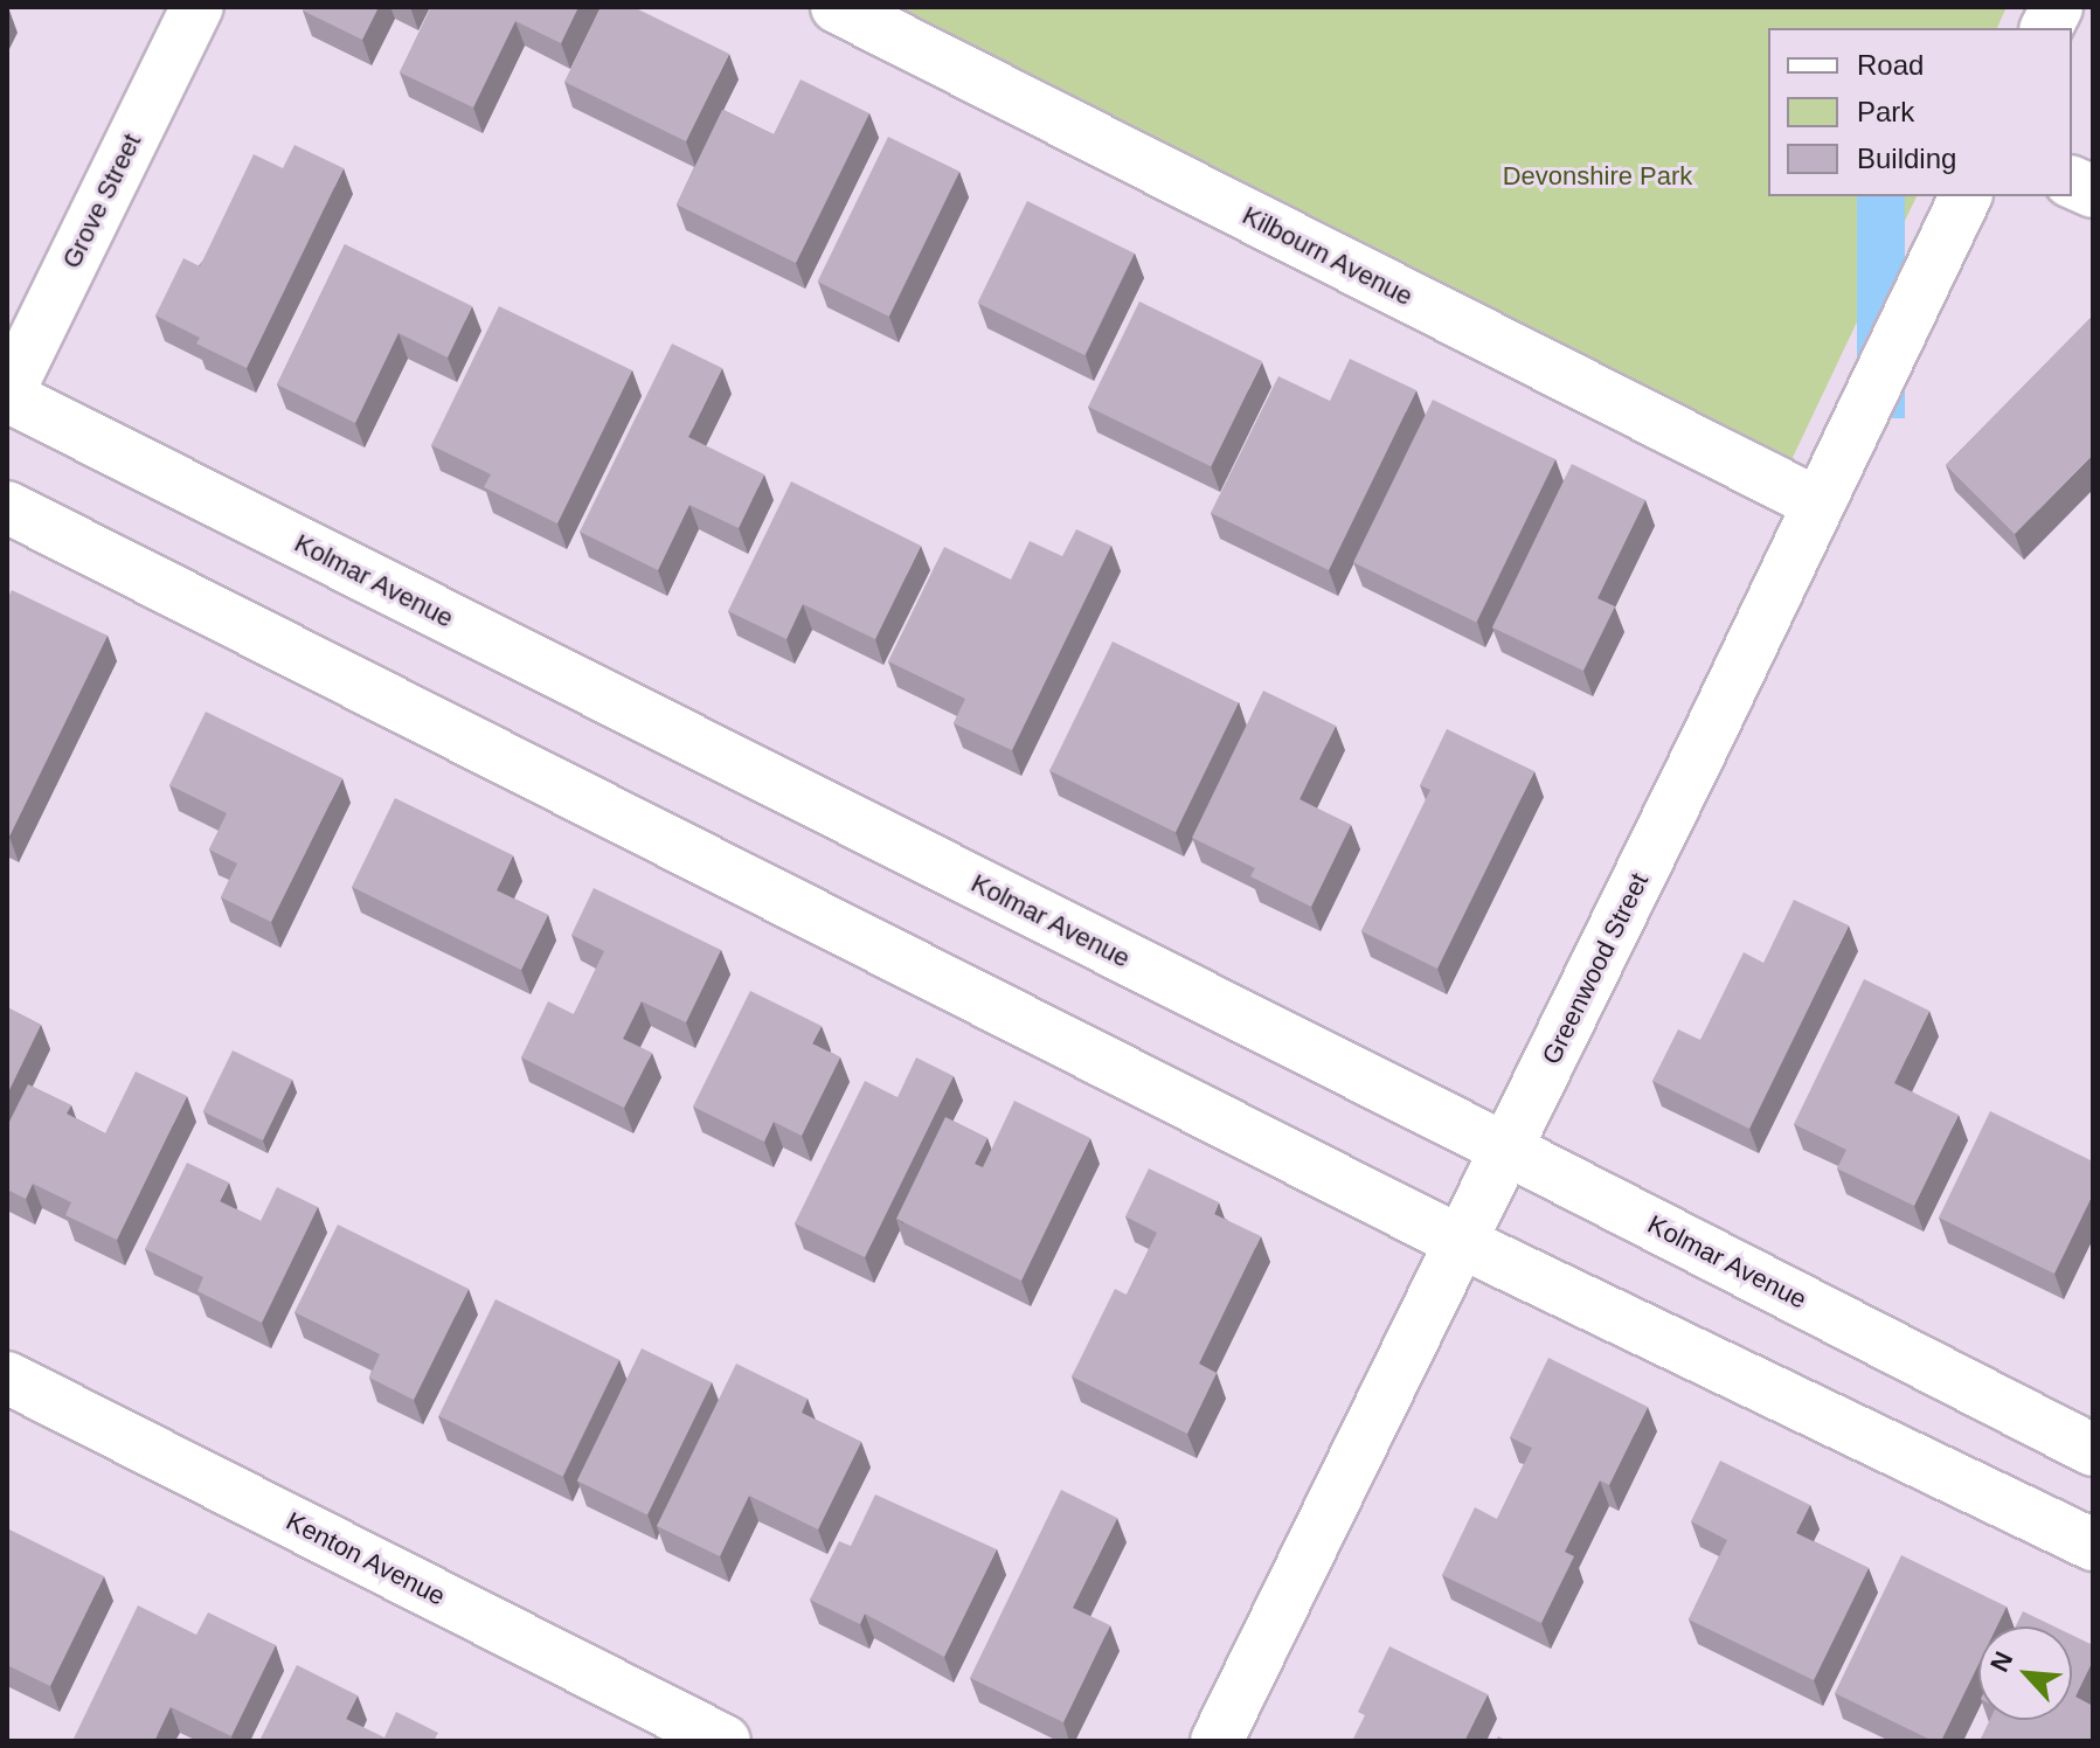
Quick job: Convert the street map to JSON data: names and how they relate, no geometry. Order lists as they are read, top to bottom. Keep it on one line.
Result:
{"streets":{"street":["Grove Street","Kilbourn Avenue","Kolmar Avenue","Greenwood Street","Kenton Avenue"]},"crossings":[["Grove Street","Kolmar Avenue"],["Kilbourn Avenue","Greenwood Street"],["Kolmar Avenue","Greenwood Street"]],"parks":["Devonshire Park"],"legend":["Road","Park","Building"],"north":"top left"}
